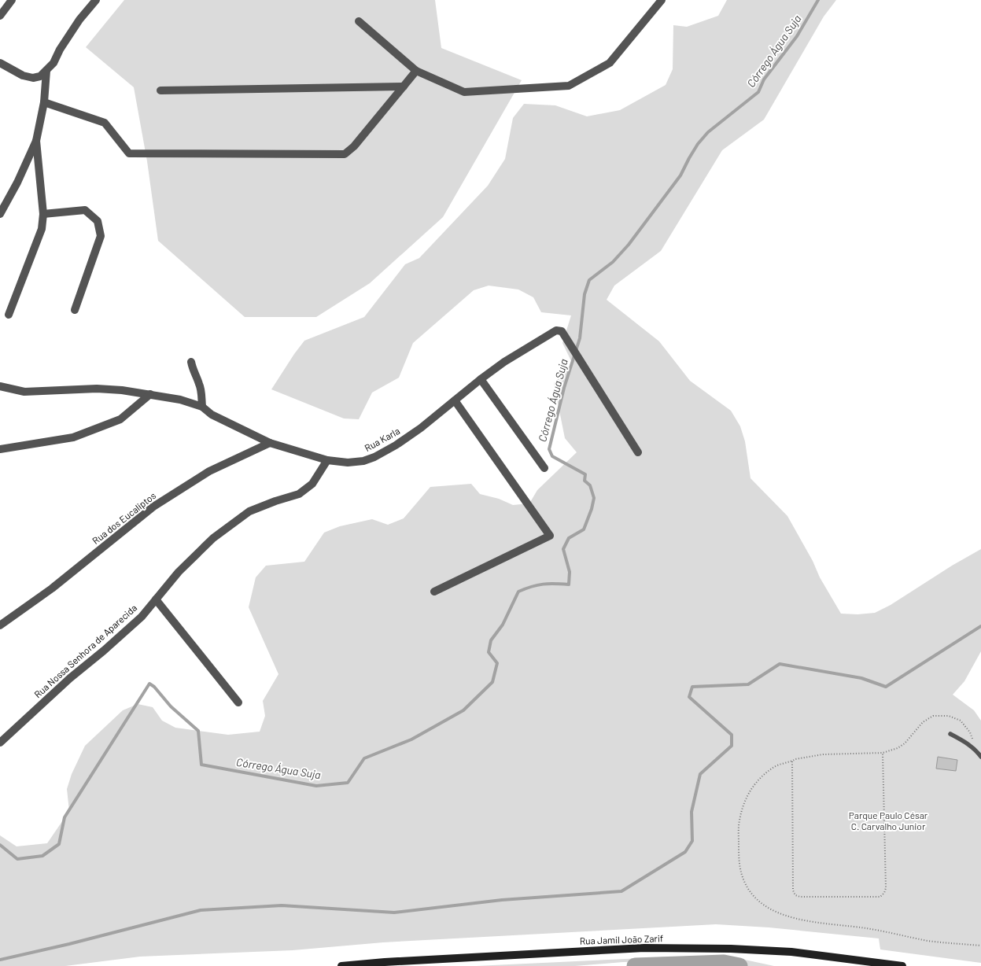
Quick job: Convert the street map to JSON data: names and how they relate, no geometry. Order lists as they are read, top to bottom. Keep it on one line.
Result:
{"streets":{"main road":["Rua Jamil João Zarif"],"street":["Rua Karla","Rua dos Eucaliptos","Rua Nossa Senhora de Aparecida"]},"crossings":[["Rua Karla","Rua dos Eucaliptos"],["Rua Karla","Rua Nossa Senhora de Aparecida"]],"water":["Córrego Água Suja"],"parks":["Parque Paulo César C. Carvalho Junior"]}
